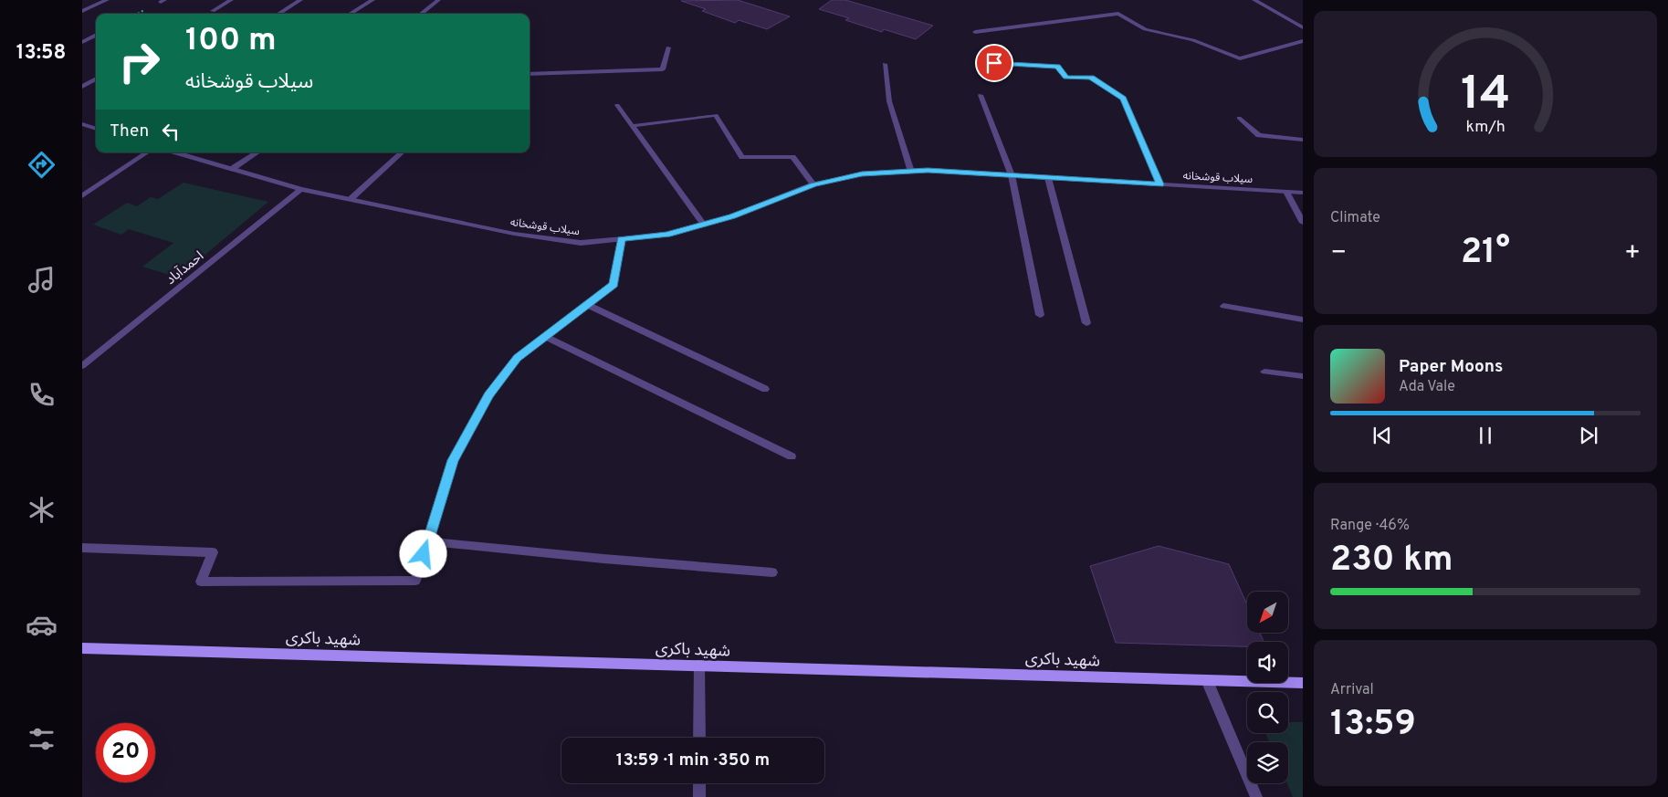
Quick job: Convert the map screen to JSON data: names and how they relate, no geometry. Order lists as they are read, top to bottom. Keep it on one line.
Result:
{"streets":{"main road":["شهید باکری"],"street":["سیلاب قوشخانه","احمدآباد"]},"crossings":[["سیلاب قوشخانه","احمدآباد"]],"north":"bottom left","page":{"tabs":"13:58","turn":["100 m","سیلاب قوشخانه"],"then":"Then","tile":["Climate",["Range · 46%","230 km"],["Arrival","13:59"]],"heat":["−","21°","+"],"song":["Paper Moons","Ada Vale"],"limit":"20","trip":"13:59 · 1 min · 350 m","gauge":["14","km/h"]}}
